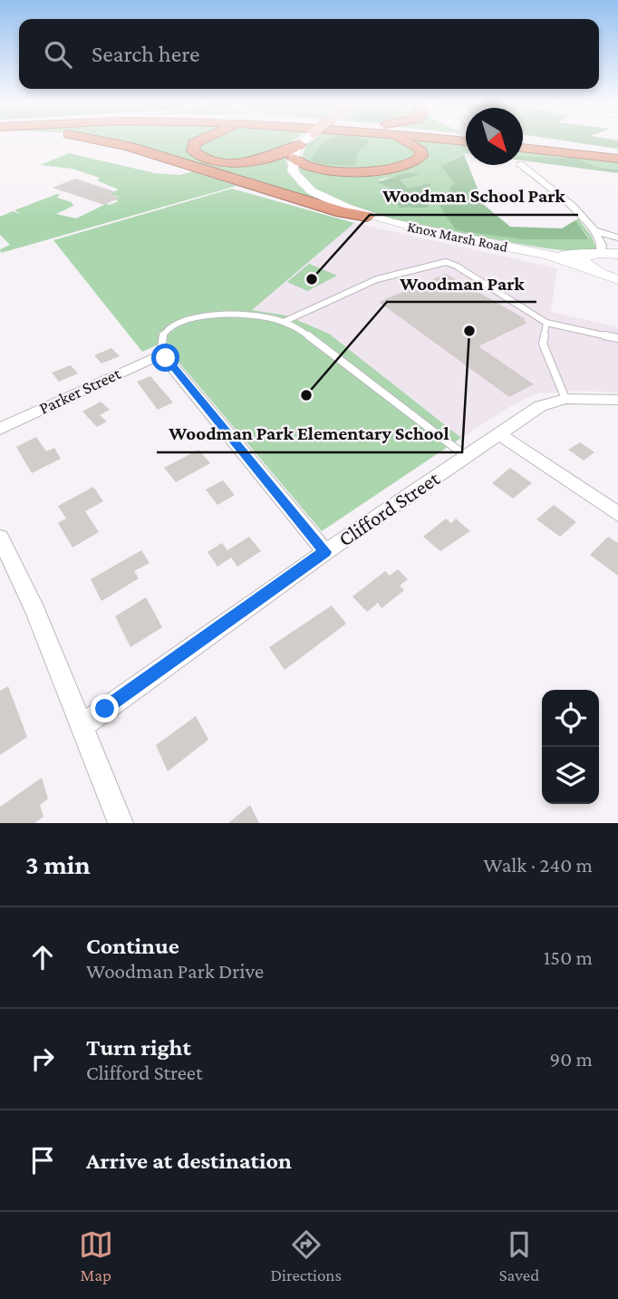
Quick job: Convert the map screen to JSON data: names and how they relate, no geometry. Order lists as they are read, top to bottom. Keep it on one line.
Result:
{"streets":{"main road":["Knox Marsh Road"],"street":["Parker Street","Clifford Street"]},"places":["Woodman School Park","Woodman Park Elementary School","Woodman Park"],"north":"bottom right","page":{"search":"Search here","heading":["3 min","Walk · 240 m"],"list":[["Continue","Woodman Park Drive","150 m"],["Turn right","Clifford Street","90 m"],"Arrive at destination"],"nav":["Map","Directions","Saved"]}}
